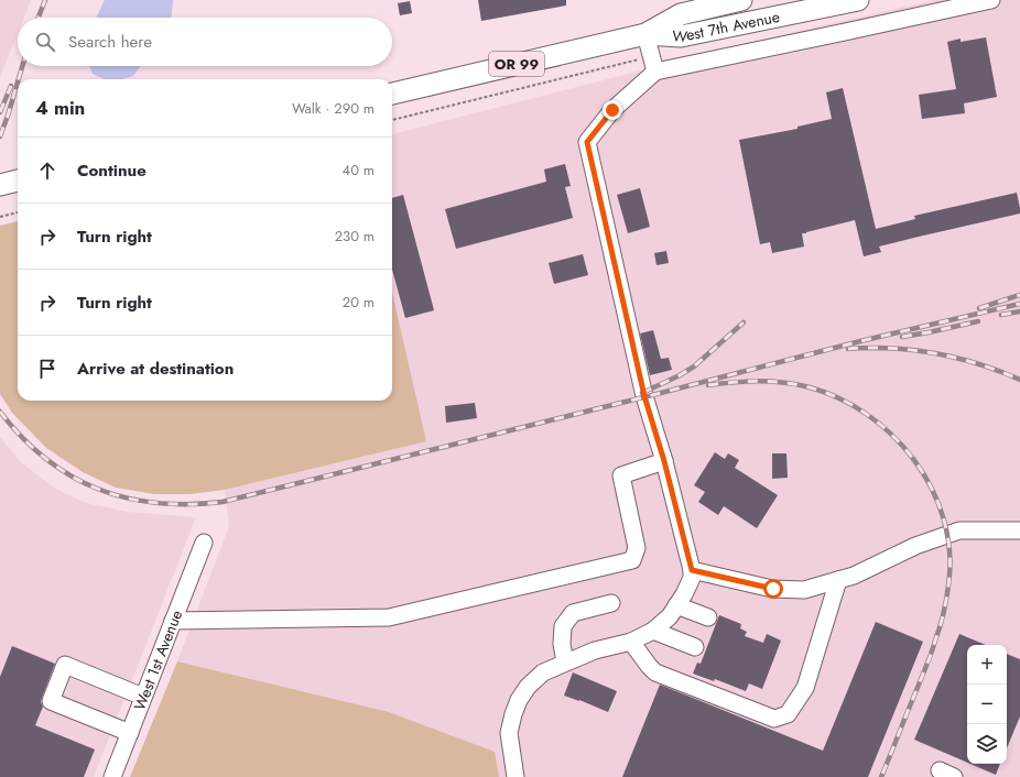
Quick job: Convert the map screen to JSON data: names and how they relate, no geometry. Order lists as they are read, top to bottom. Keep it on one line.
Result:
{"streets":{"main road":["West 7th Avenue","OR 99"],"lane":["West 1st Avenue"]},"crossings":[["West 7th Avenue","OR 99"]],"page":{"search":"Search here","heading":["4 min","Walk · 290 m"],"list":[["Continue","40 m"],["Turn right","230 m"],["Turn right","20 m"],"Arrive at destination"],"map_buttons":["+","−"]}}
